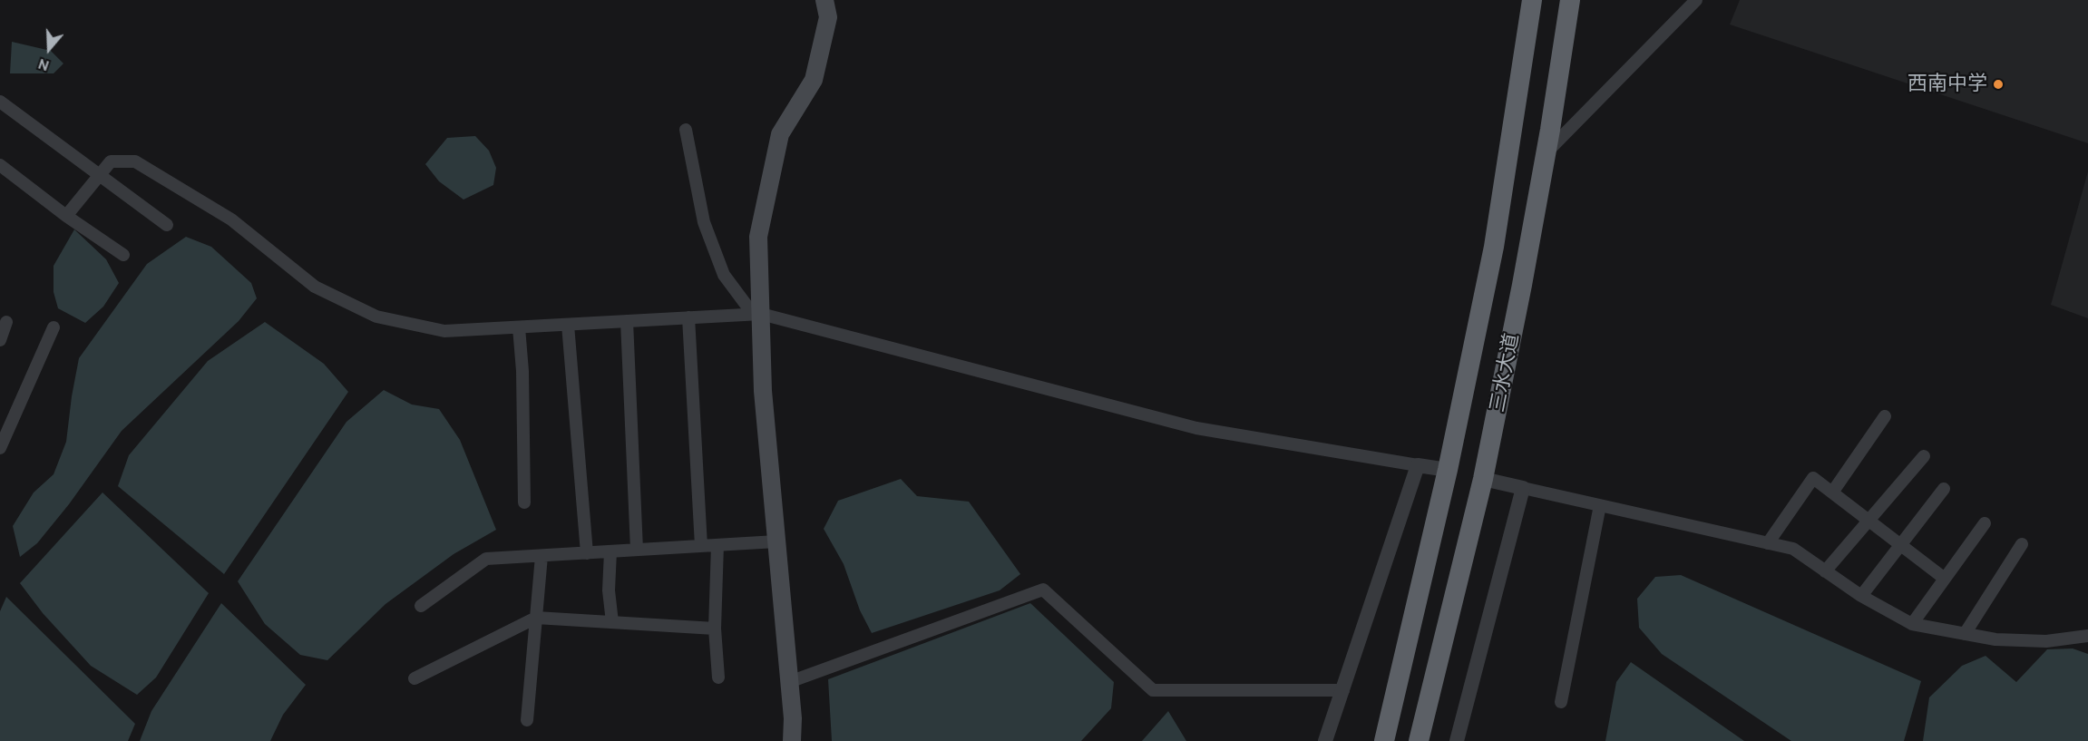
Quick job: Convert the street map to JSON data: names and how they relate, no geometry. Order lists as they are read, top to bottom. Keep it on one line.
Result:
{"streets":{"highway":["三水大道"]},"places":["西南中学"],"north":"bottom"}
